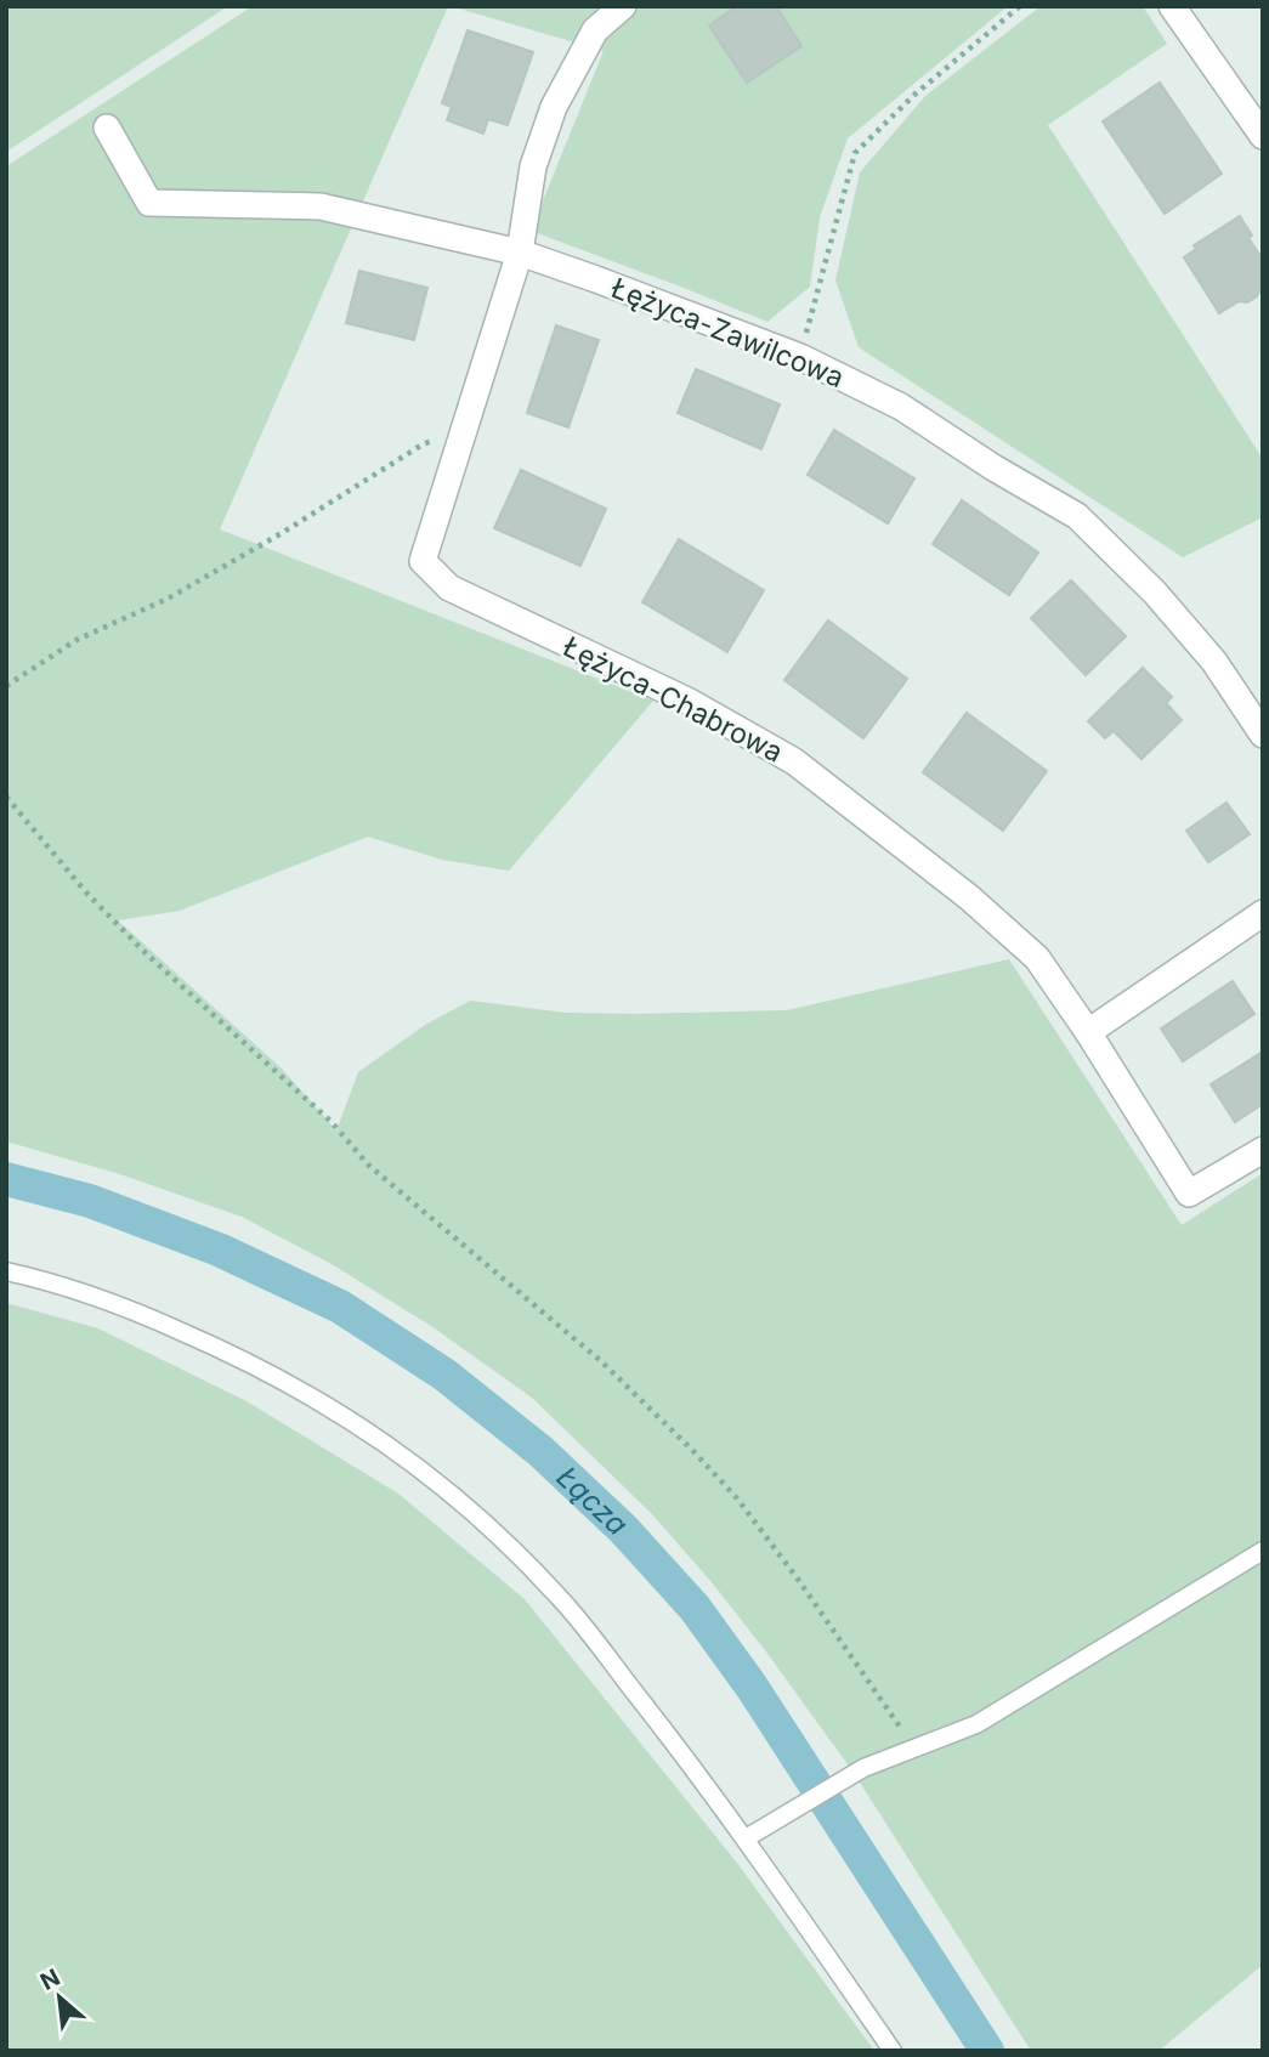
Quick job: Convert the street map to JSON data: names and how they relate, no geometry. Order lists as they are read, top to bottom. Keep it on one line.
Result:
{"streets":{"street":["Łężyca-Zawilcowa","Łężyca-Chabrowa"]},"crossings":[["Łężyca-Zawilcowa","Łężyca-Chabrowa"]],"water":["Łącza"],"north":"top left"}
